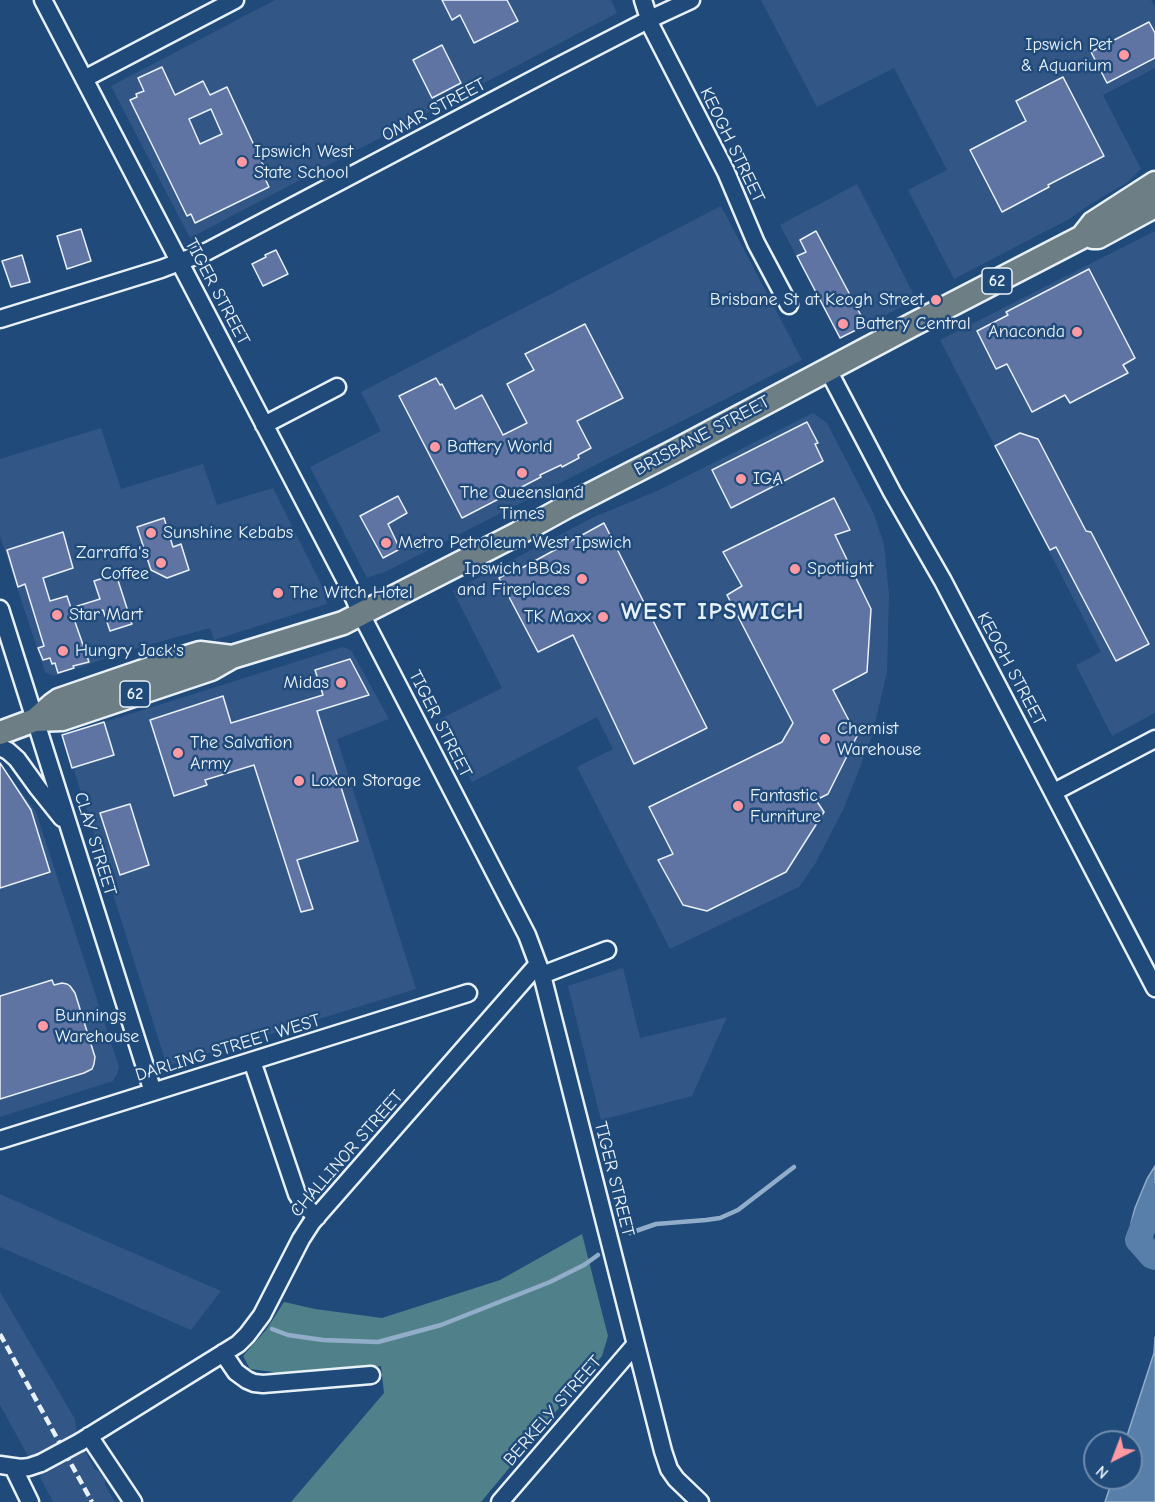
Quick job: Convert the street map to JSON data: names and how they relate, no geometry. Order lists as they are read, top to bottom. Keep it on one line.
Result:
{"streets":{"main road":["62","BRISBANE STREET"],"street":["OMAR STREET","KEOGH STREET","TIGER STREET","CLAY STREET","DARLING STREET WEST","CHALLINOR STREET","BERKELY STREET"]},"crossings":[["OMAR STREET","KEOGH STREET"],["OMAR STREET","TIGER STREET"],["KEOGH STREET","BRISBANE STREET"],["TIGER STREET","BRISBANE STREET"],["TIGER STREET","CHALLINOR STREET"],["TIGER STREET","BERKELY STREET"],["BRISBANE STREET","CLAY STREET"],["CLAY STREET","DARLING STREET WEST"]],"districts":["WEST IPSWICH"],"places":["Ipswich Pet & Aquarium","Ipswich West State School","Brisbane St at Keogh Street","Battery Central","Anaconda","Battery World","The Queensland Times","IGA","Sunshine Kebabs","Metro Petroleum West Ipswich","Zarraffa's Coffee","Spotlight","Ipswich BBQs and Fireplaces","The Witch Hotel","Star Mart","TK Maxx","Hungry Jack's","Midas","Chemist Warehouse","The Salvation Army","Loxon Storage","Fantastic Furniture","Bunnings Warehouse"],"north":"bottom left"}
